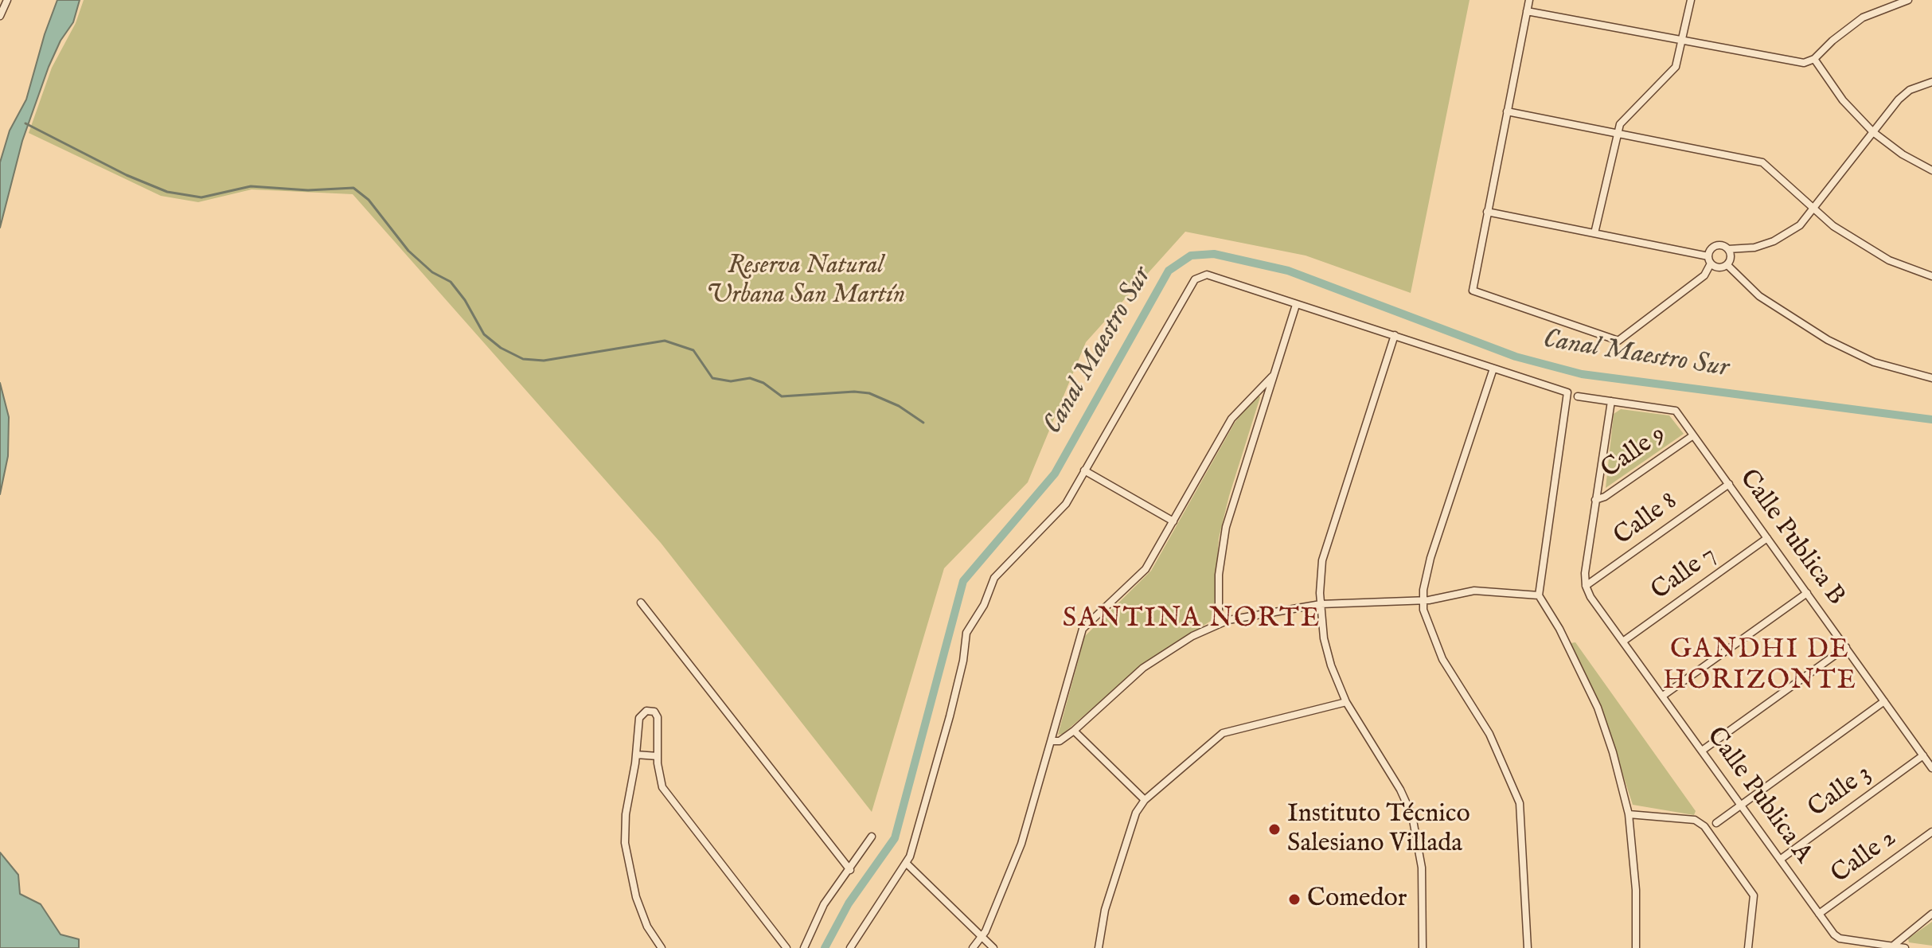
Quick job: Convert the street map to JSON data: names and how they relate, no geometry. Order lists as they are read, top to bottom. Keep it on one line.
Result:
{"streets":{"street":["Calle 9","Calle 8","Calle Publica B","Calle 7","Calle 3","Calle Publica A","Calle 2"]},"crossings":[["Calle 9","Calle Publica B"],["Calle 8","Calle Publica B"],["Calle 8","Calle Publica A"],["Calle Publica B","Calle 7"],["Calle Publica B","Calle 3"],["Calle 7","Calle Publica A"],["Calle 3","Calle Publica A"],["Calle Publica A","Calle 2"]],"districts":["SANTINA NORTE","GANDHI DE HORIZONTE"],"water":["Canal Maestro Sur"],"parks":["Reserva Natural Urbana San Martín"],"places":["Instituto Técnico Salesiano Villada","Comedor"]}
